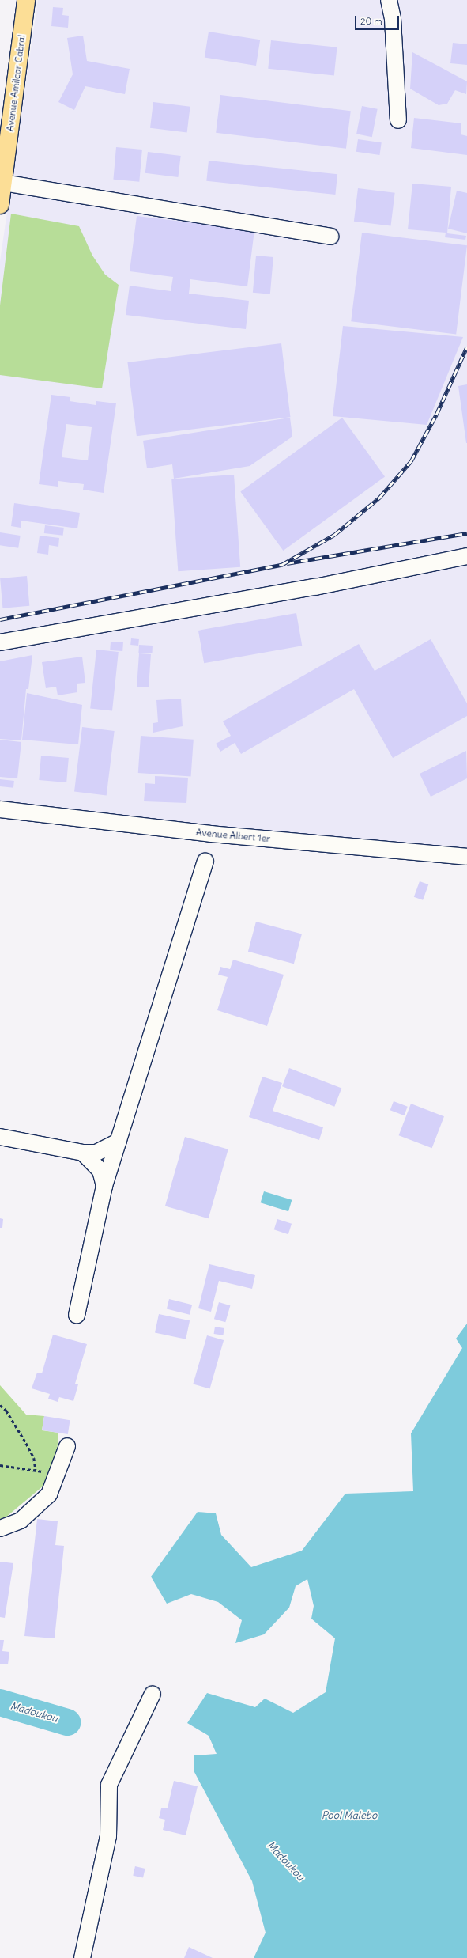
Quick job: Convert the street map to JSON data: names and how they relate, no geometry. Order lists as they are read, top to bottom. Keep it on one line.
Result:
{"streets":{"main road":["Avenue Amilcar Cabral"],"street":["Avenue Albert 1er"]},"water":["Madoukou","Pool Malebo"],"scale_bar":"20 m"}
